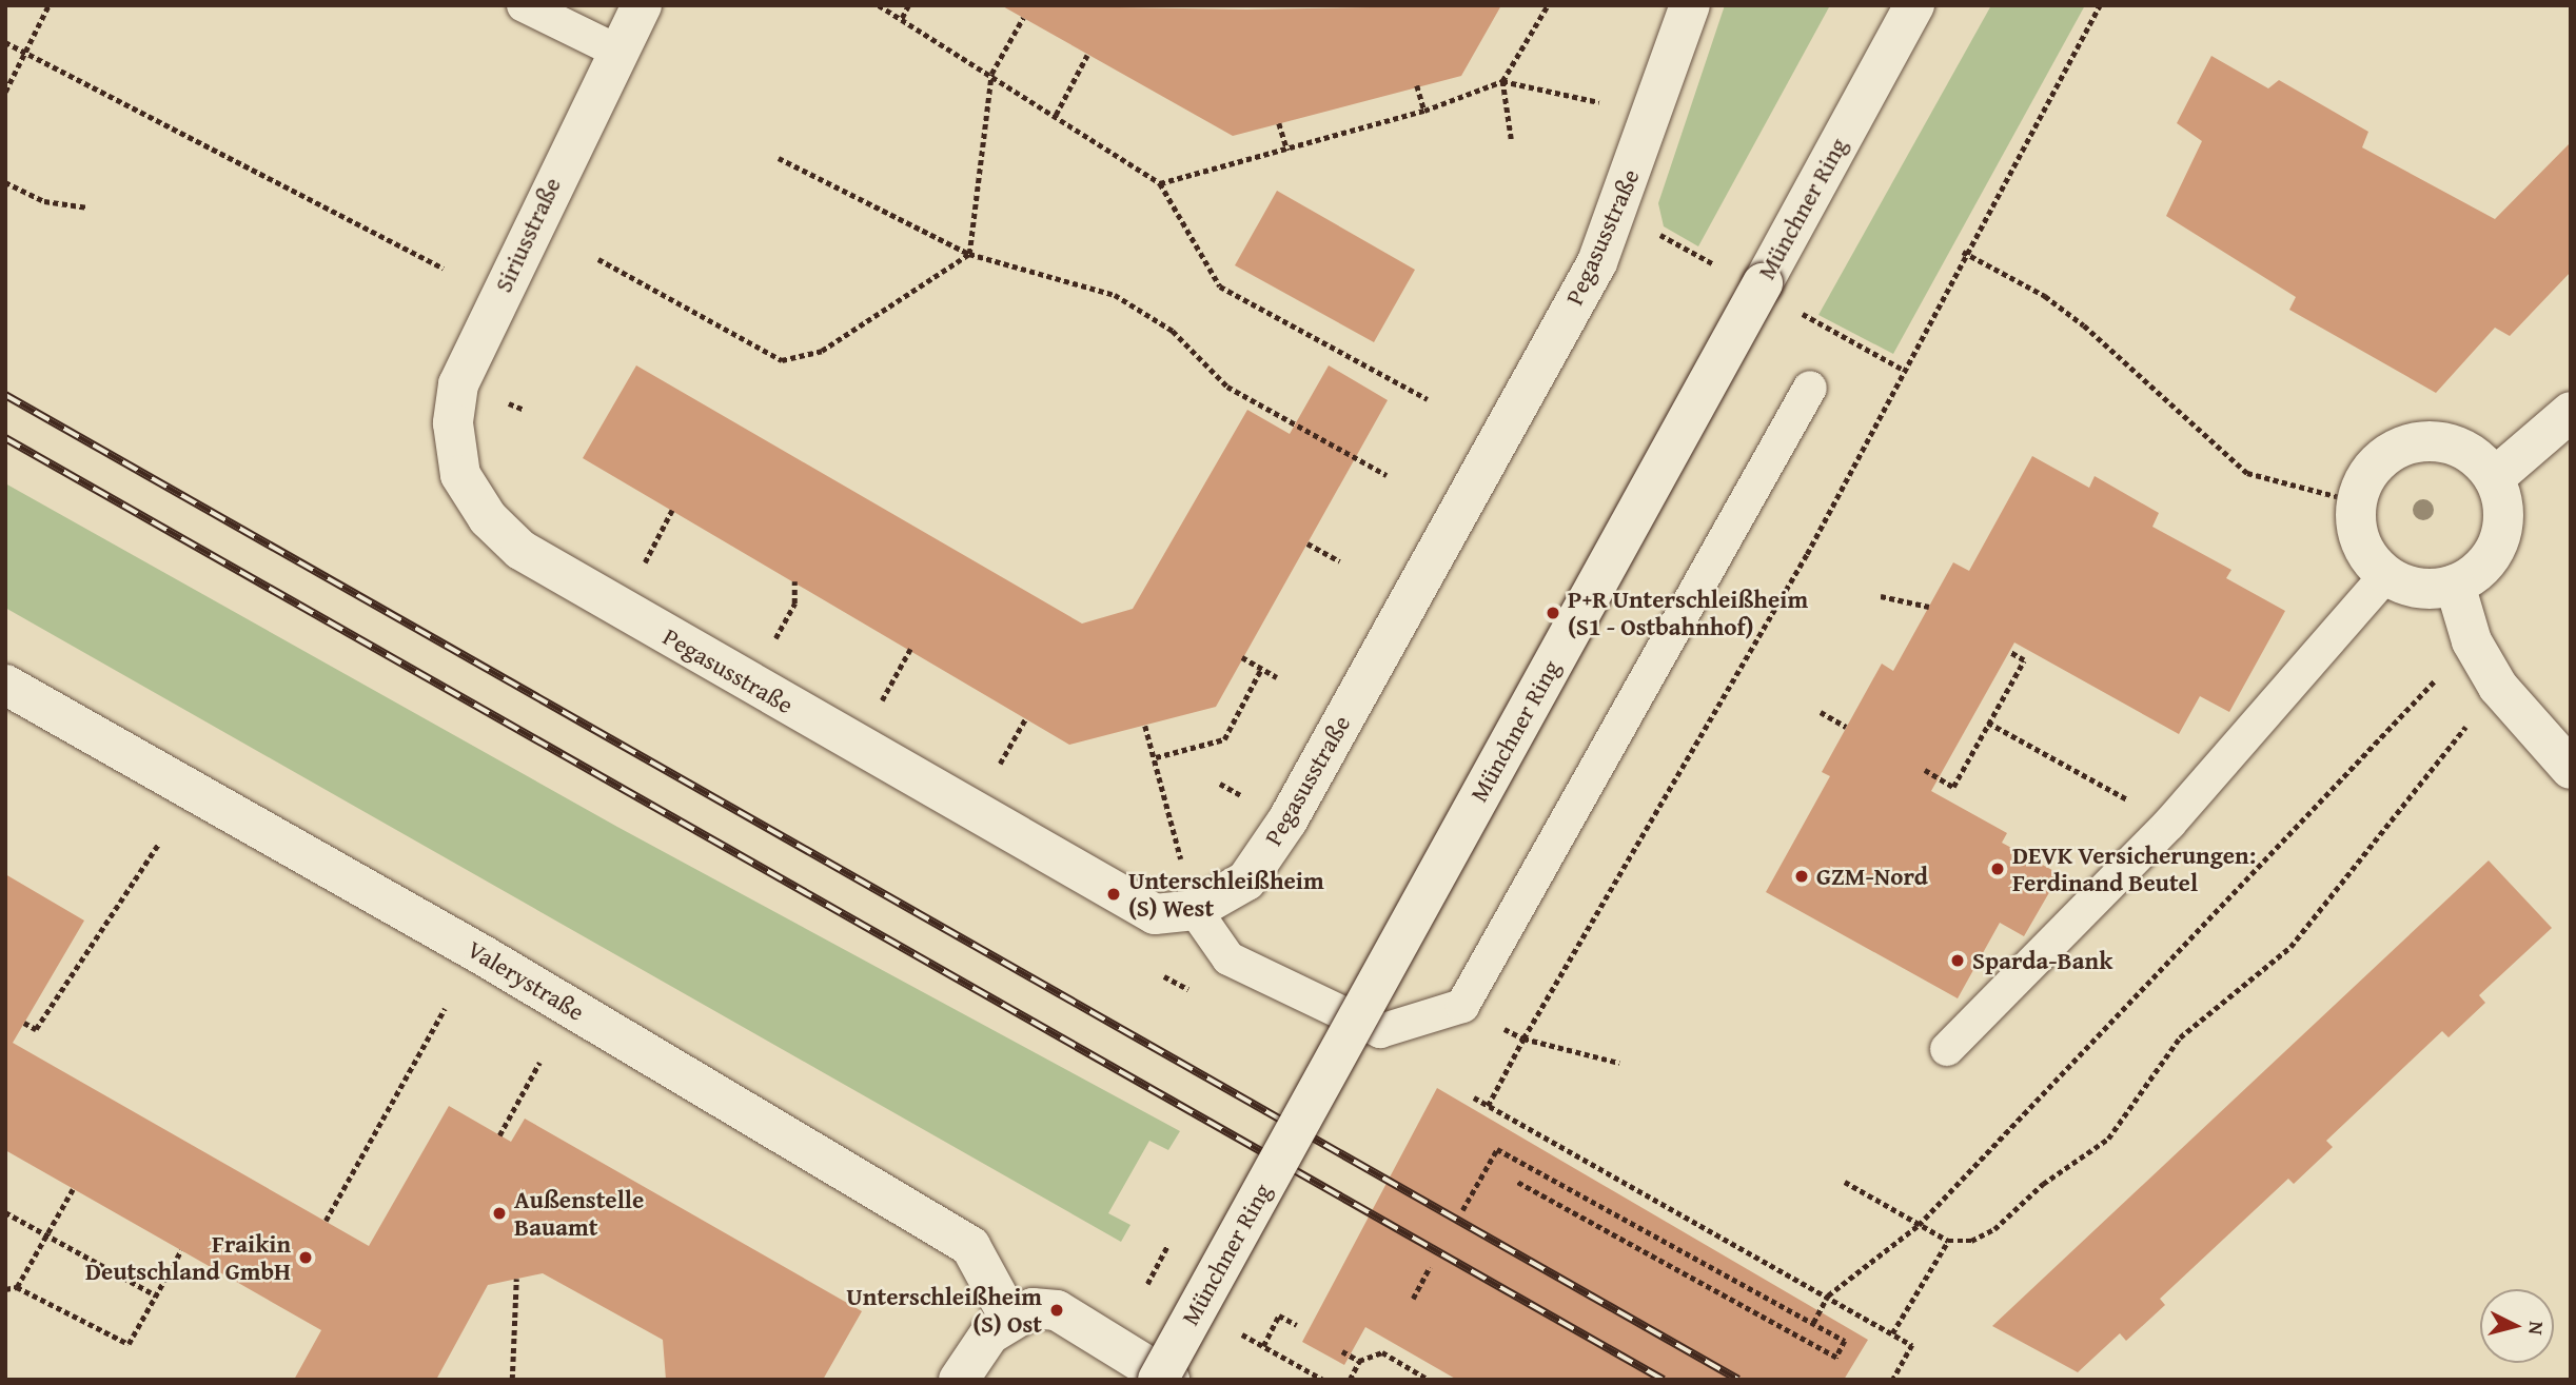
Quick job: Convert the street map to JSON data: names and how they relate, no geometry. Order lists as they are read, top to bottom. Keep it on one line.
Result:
{"streets":{"street":["Münchner Ring","Siriusstraße","Pegasusstraße","Valerystraße"]},"crossings":[["Siriusstraße","Pegasusstraße"]],"places":["P+R Unterschleißheim (S1 - Ostbahnhof)","DEVK Versicherungen: Ferdinand Beutel","GZM-Nord","Unterschleißheim (S) West","Sparda-Bank","Außenstelle Bauamt","Fraikin Deutschland GmbH","Unterschleißheim (S) Ost"],"north":"right"}
